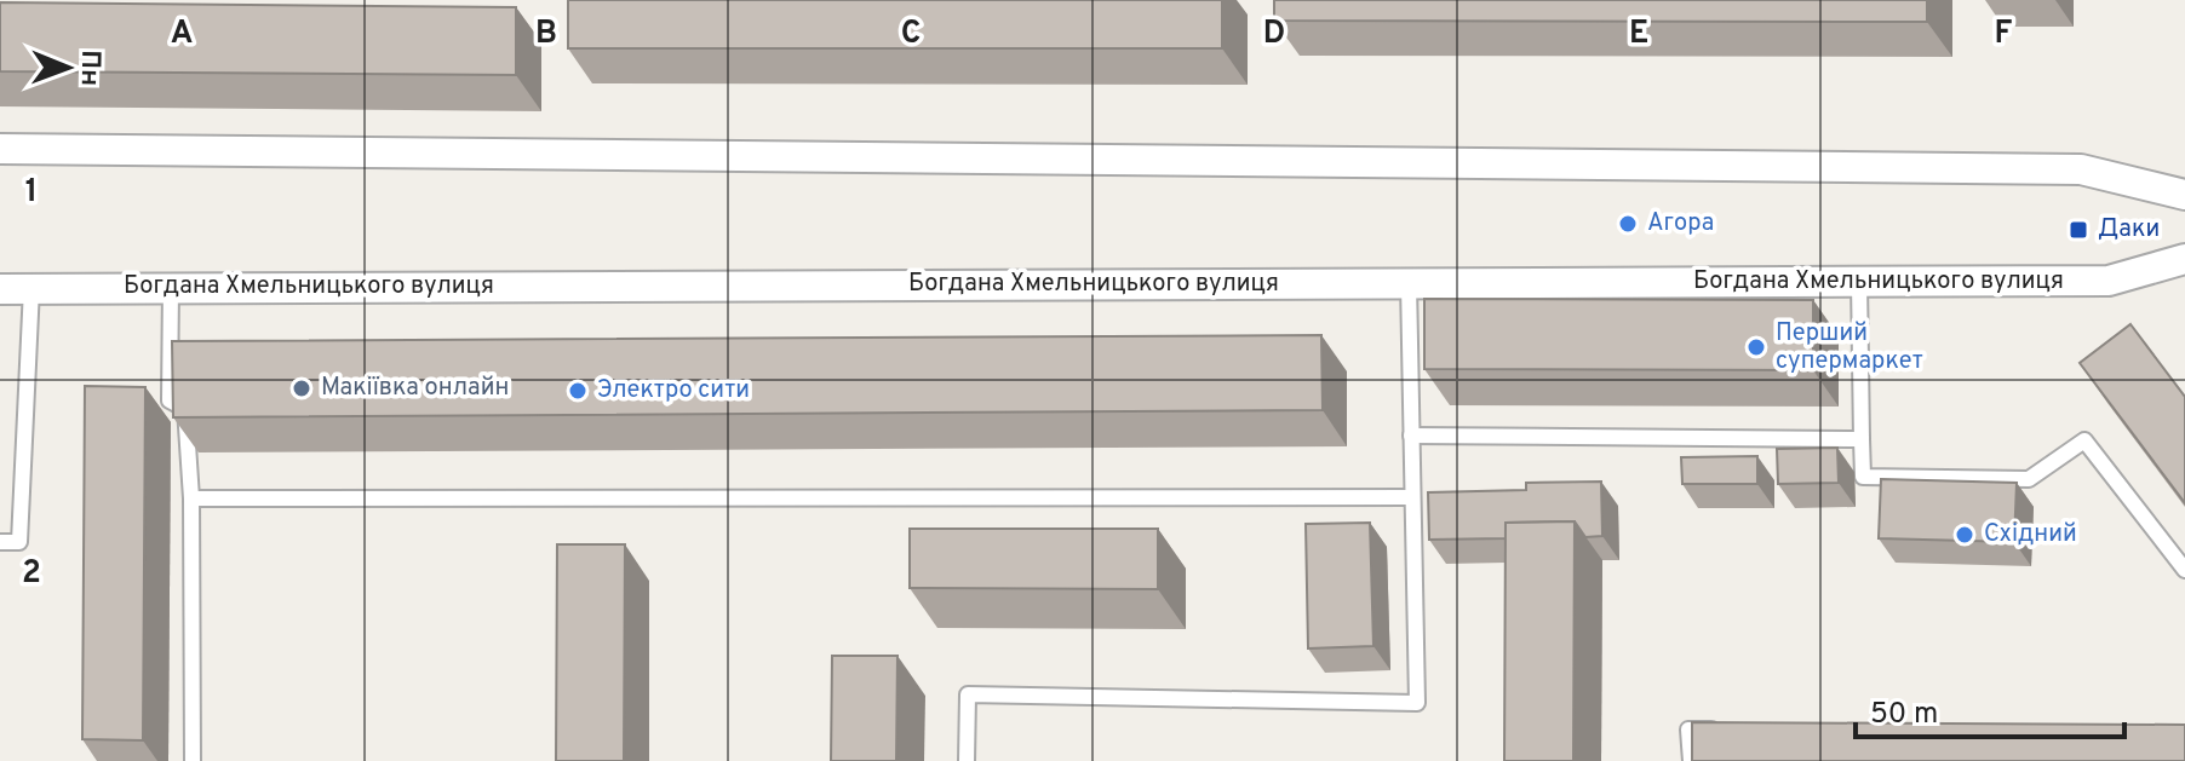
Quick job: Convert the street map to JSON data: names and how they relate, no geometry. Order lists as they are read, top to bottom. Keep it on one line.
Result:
{"streets":{"street":["Богдана Хмельницького вулиця"]},"places":{"other":["Агора","Перший супермаркет","Макіївка онлайн","Электро сити","Східний"],"transit":["Даки"]},"scale_bar":"50 m","north":"right","grid":{"columns":["A","B","C","D","E","F"],"rows":["1","2"]}}
